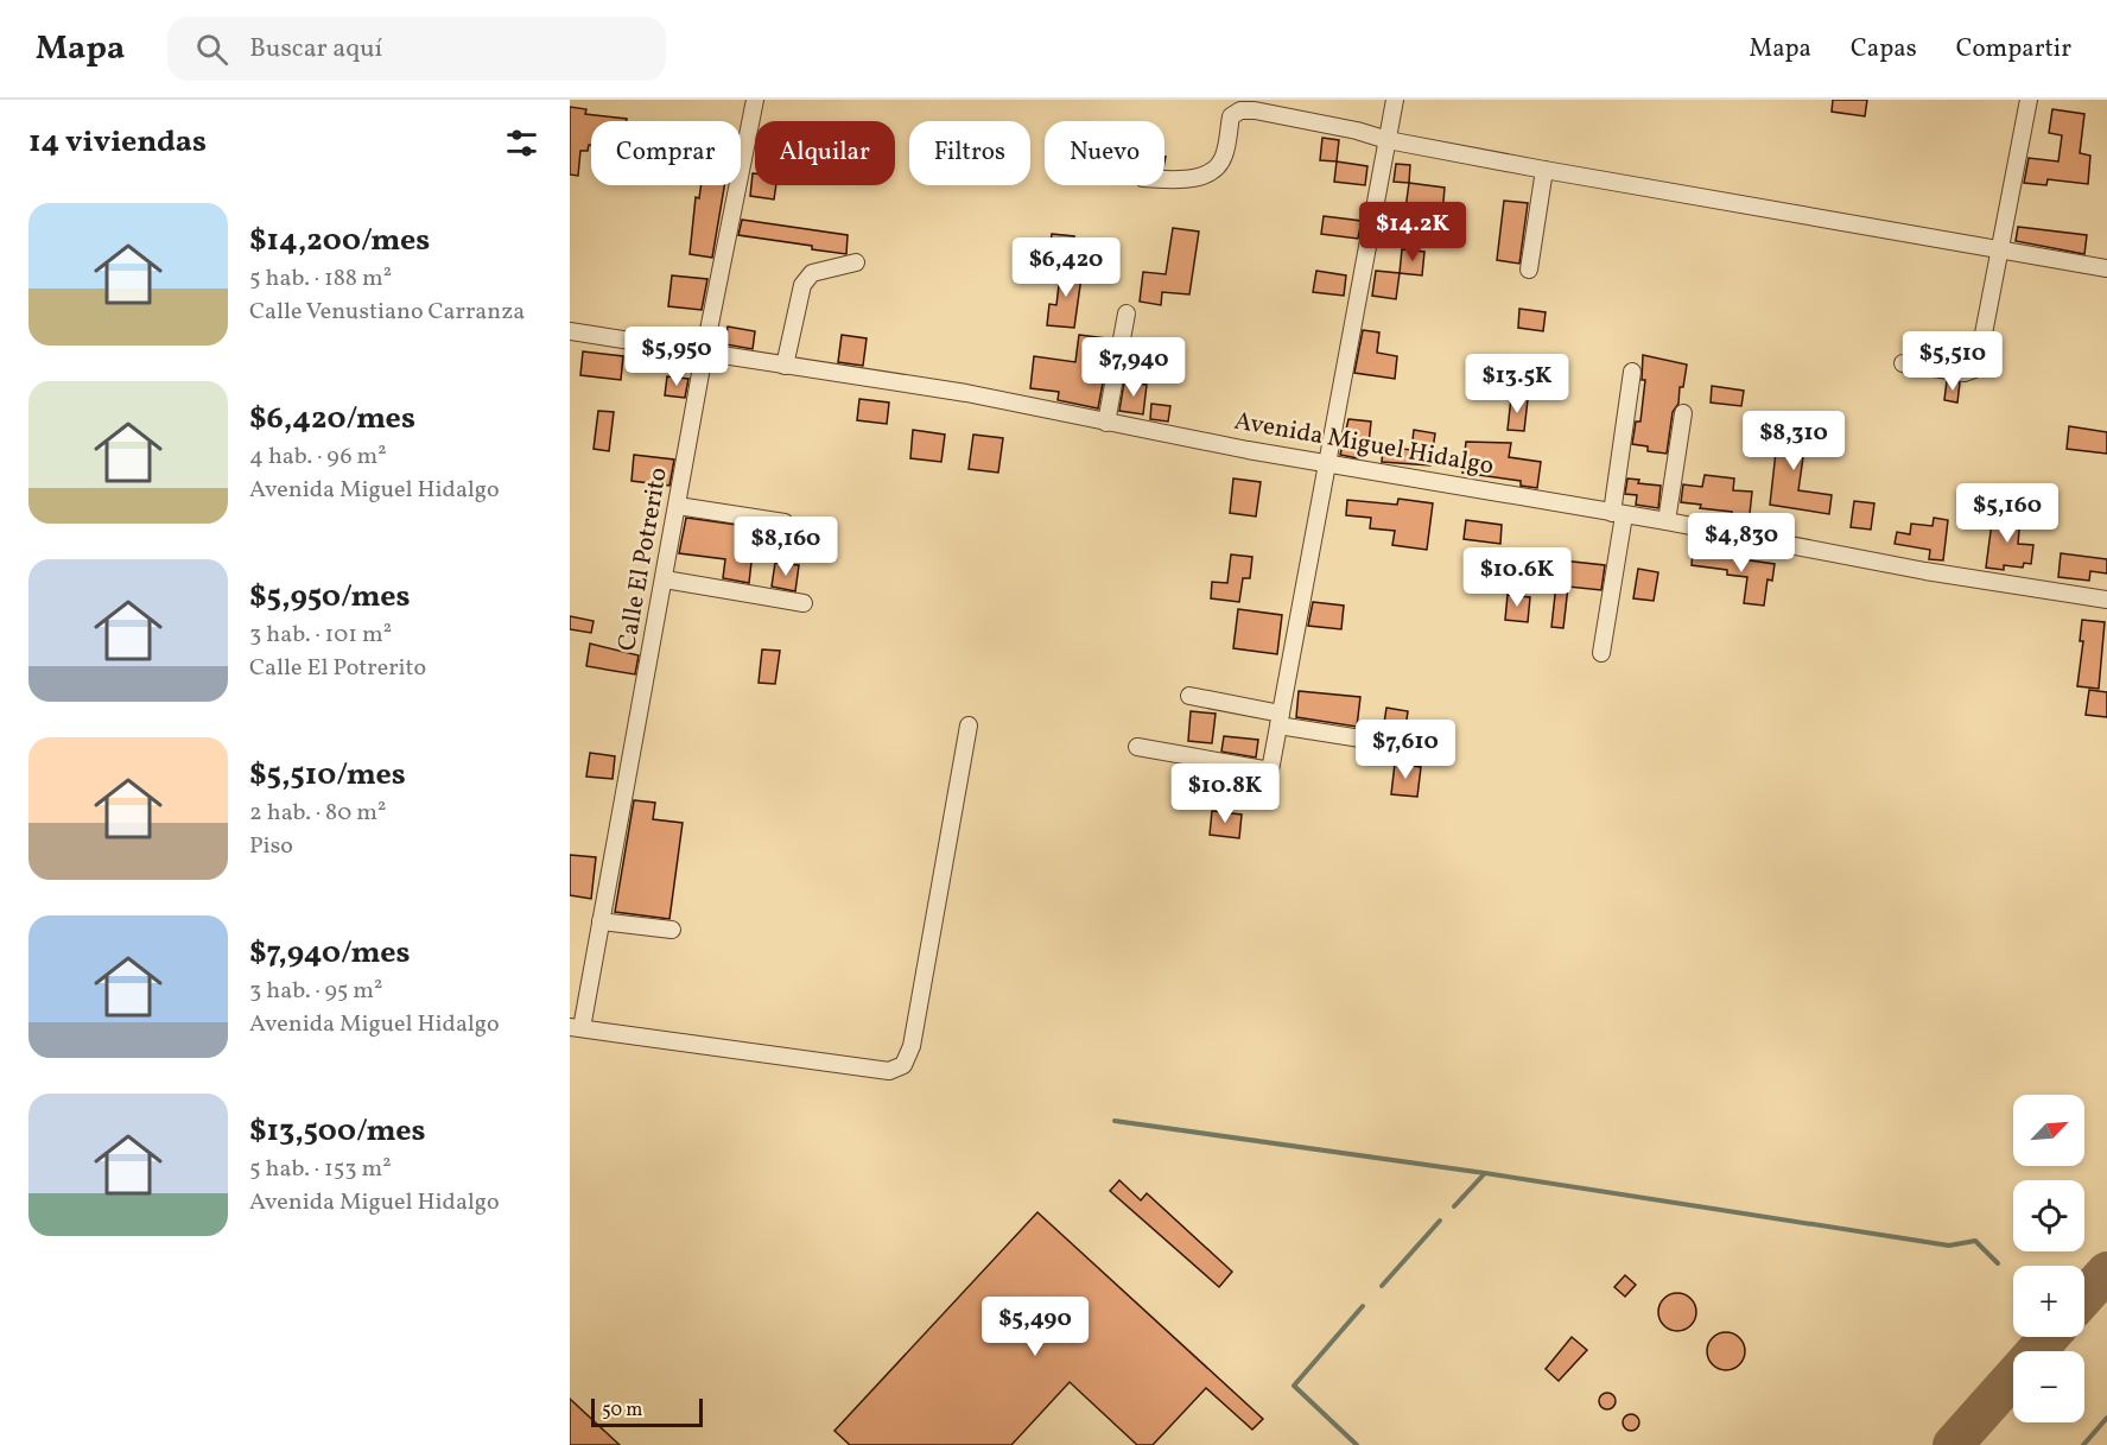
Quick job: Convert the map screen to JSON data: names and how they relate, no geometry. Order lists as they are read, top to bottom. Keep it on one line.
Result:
{"streets":{"street":["Avenida Miguel Hidalgo","Calle El Potrerito"]},"crossings":[["Avenida Miguel Hidalgo","Calle El Potrerito"]],"scale_bar":"50 m","north":"top right","page":{"header":"Mapa","search":"Buscar aquí","nav":["Mapa","Capas","Compartir"],"heading":"14 viviendas","chip":["Comprar","Alquilar","Filtros","Nuevo"],"list":[{"name":"$14,200/mes","note":"5 hab. · 188 m² · Calle Venustiano Carranza"},{"name":"$6,420/mes","note":"4 hab. · 96 m² · Avenida Miguel Hidalgo"},{"name":"$5,950/mes","note":"3 hab. · 101 m² · Calle El Potrerito"},{"name":"$5,510/mes","note":"2 hab. · 80 m² · Piso"},{"name":"$7,940/mes","note":"3 hab. · 95 m² · Avenida Miguel Hidalgo"},{"name":"$13,500/mes","note":"5 hab. · 153 m² · Avenida Miguel Hidalgo"}],"price":["$14.2K","$6,420","$5,950","$5,510","$7,940","$13.5K","$8,310","$5,160","$4,830","$8,160","$10.6K","$7,610","$10.8K","$5,490"],"map_buttons":["+","−"],"scale":"50 m"}}
